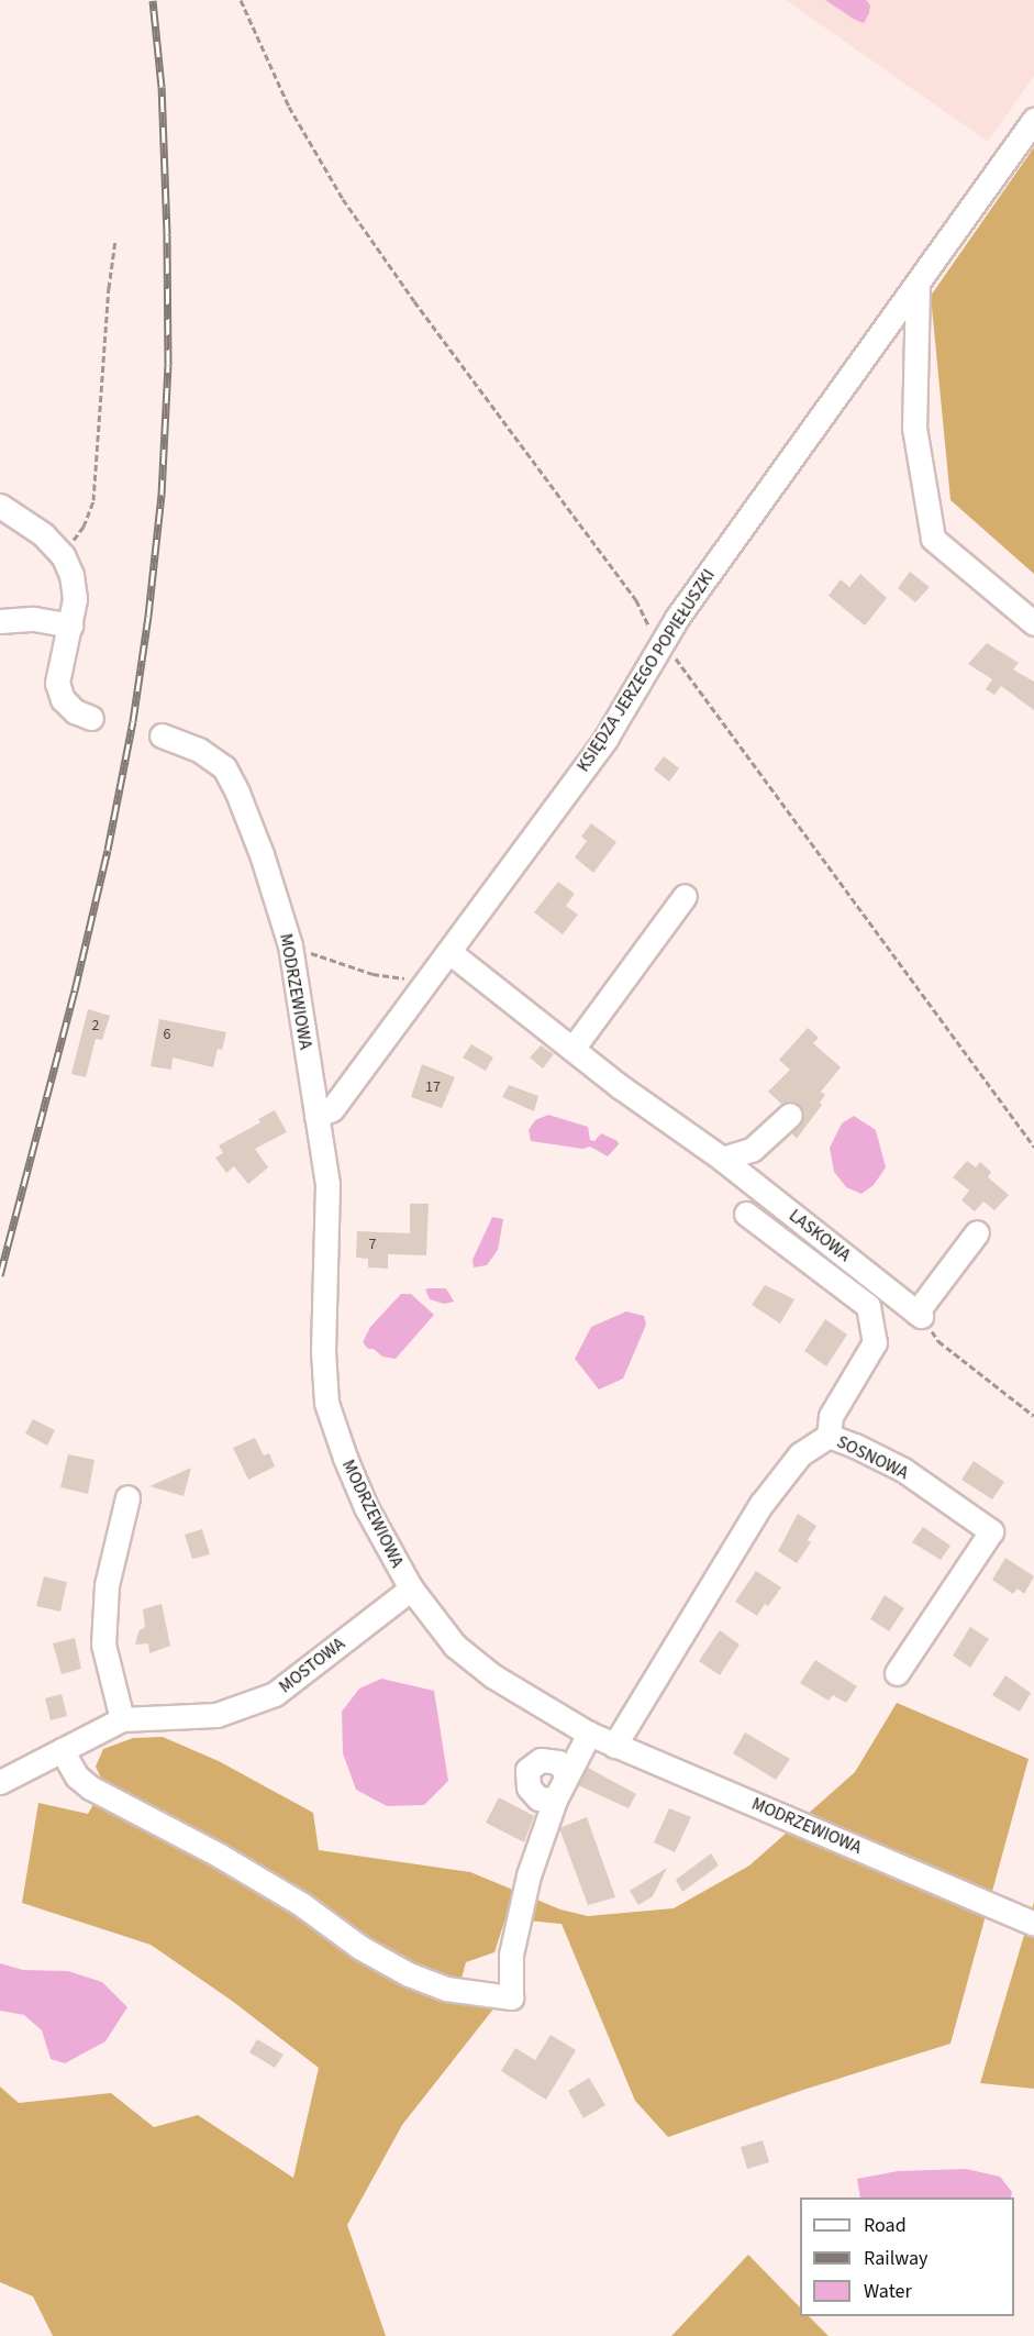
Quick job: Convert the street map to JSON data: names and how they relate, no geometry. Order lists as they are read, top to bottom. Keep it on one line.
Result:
{"streets":{"street":["KSIĘDZA JERZEGO POPIEŁUSZKI","MODRZEWIOWA","LASKOWA","SOSNOWA","MOSTOWA"]},"crossings":[["KSIĘDZA JERZEGO POPIEŁUSZKI","MODRZEWIOWA"],["KSIĘDZA JERZEGO POPIEŁUSZKI","LASKOWA"],["MODRZEWIOWA","SOSNOWA"],["MODRZEWIOWA","MOSTOWA"]],"house_numbers":["2","6","17","7"],"legend":["Road","Railway","Water"]}
